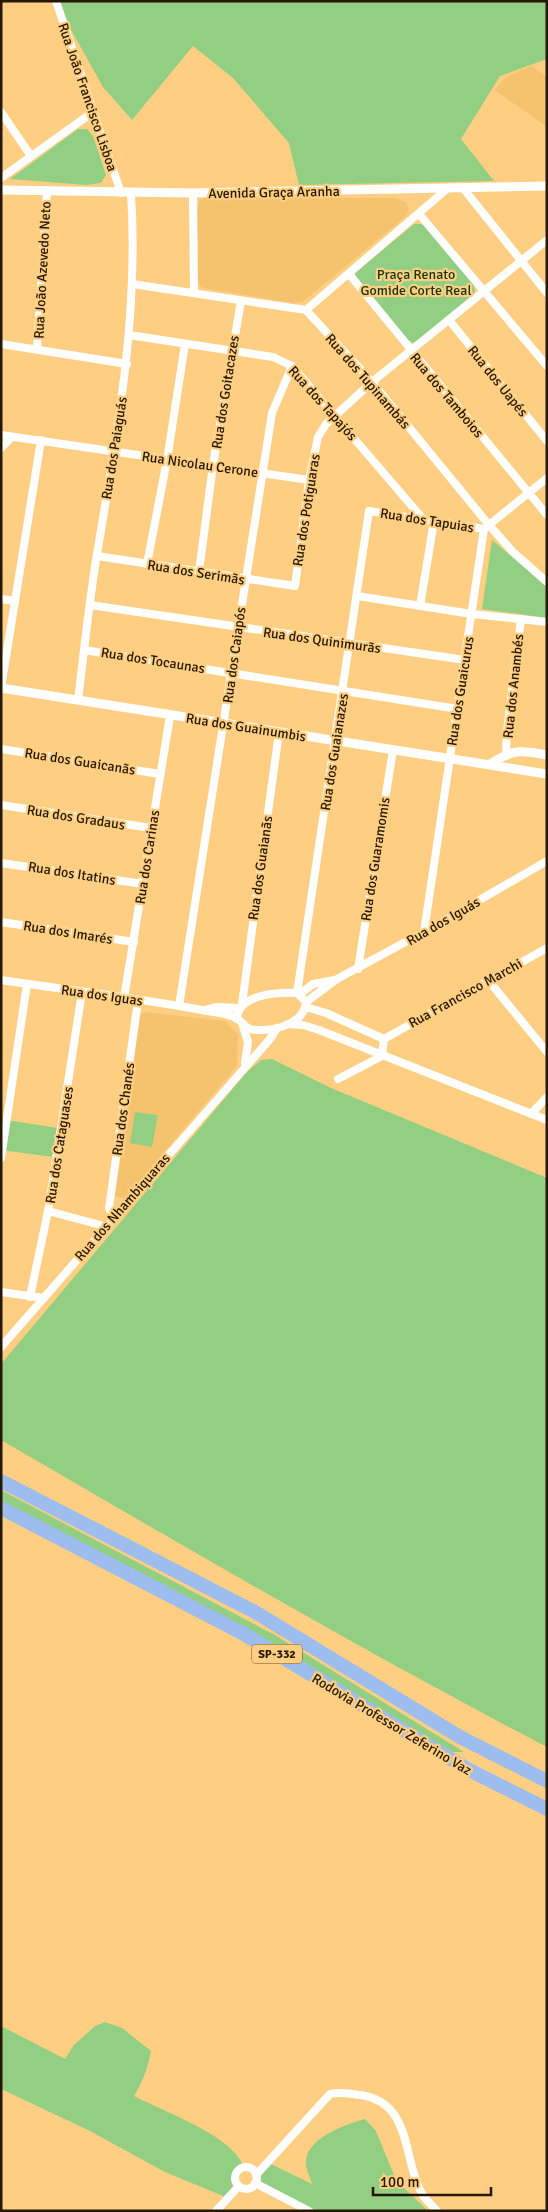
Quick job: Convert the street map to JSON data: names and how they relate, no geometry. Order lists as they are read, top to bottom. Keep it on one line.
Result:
{"streets":{"highway":["SP-332","Rodovia Professor Zeferino Vaz"],"street":["Rua João Francisco Lisboa","Avenida Graça Aranha","Rua João Azevedo Neto","Rua dos Tupinambás","Rua dos Uapés","Rua dos Goitacazes","Rua dos Tamboios","Rua dos Tapajós","Rua dos Paiaguás","Rua Nicolau Cerone","Rua dos Potiguaras","Rua dos Tapuias","Rua dos Serimãs","Rua dos Quinimurãs","Rua dos Caiapós","Rua dos Tocaunas","Rua dos Anambés","Rua dos Guaicurus","Rua dos Guainumbis","Rua dos Guaianazes","Rua dos Guaicanãs","Rua dos Gradaus","Rua dos Carinas","Rua dos Guaramomis","Rua dos Guaianãs","Rua dos Itatins","Rua dos Iguás","Rua dos Imarés","Rua Francisco Marchi","Rua dos Iguas","Rua dos Chanés","Rua dos Cataguases","Rua dos Nhambiquaras"]},"crossings":[["Rua João Francisco Lisboa","Avenida Graça Aranha"],["Avenida Graça Aranha","Rua João Azevedo Neto"],["Avenida Graça Aranha","Rua dos Paiaguás"],["Rua dos Tupinambás","Rua dos Potiguaras"],["Rua dos Tupinambás","Rua dos Tapuias"],["Rua dos Tupinambás","Rua dos Guaicurus"],["Rua dos Uapés","Rua dos Potiguaras"],["Rua dos Goitacazes","Rua dos Tapajós"],["Rua dos Goitacazes","Rua Nicolau Cerone"],["Rua dos Goitacazes","Rua dos Serimãs"],["Rua dos Tamboios","Rua dos Potiguaras"],["Rua dos Tapajós","Rua dos Paiaguás"],["Rua dos Tapajós","Rua dos Potiguaras"],["Rua dos Tapajós","Rua dos Tapuias"],["Rua dos Tapajós","Rua dos Caiapós"],["Rua dos Paiaguás","Rua Nicolau Cerone"],["Rua dos Paiaguás","Rua dos Serimãs"],["Rua dos Paiaguás","Rua dos Quinimurãs"],["Rua dos Paiaguás","Rua dos Tocaunas"],["Rua dos Paiaguás","Rua dos Guainumbis"],["Rua Nicolau Cerone","Rua dos Potiguaras"],["Rua Nicolau Cerone","Rua dos Caiapós"],["Rua dos Potiguaras","Rua dos Serimãs"],["Rua dos Tapuias","Rua dos Guaicurus"],["Rua dos Tapuias","Rua dos Guaianazes"],["Rua dos Serimãs","Rua dos Caiapós"],["Rua dos Quinimurãs","Rua dos Caiapós"],["Rua dos Quinimurãs","Rua dos Guaicurus"],["Rua dos Quinimurãs","Rua dos Guaianazes"],["Rua dos Caiapós","Rua dos Tocaunas"],["Rua dos Caiapós","Rua dos Guainumbis"],["Rua dos Caiapós","Rua dos Iguas"],["Rua dos Tocaunas","Rua dos Guaicurus"],["Rua dos Tocaunas","Rua dos Guaianazes"],["Rua dos Guaicurus","Rua dos Guainumbis"],["Rua dos Guaicurus","Rua dos Iguás"],["Rua dos Guainumbis","Rua dos Guaianazes"],["Rua dos Guainumbis","Rua dos Carinas"],["Rua dos Guainumbis","Rua dos Guaramomis"],["Rua dos Guainumbis","Rua dos Guaianãs"],["Rua dos Guaianazes","Rua dos Iguás"],["Rua dos Guaianazes","Rua dos Iguas"],["Rua dos Guaicanãs","Rua dos Carinas"],["Rua dos Gradaus","Rua dos Carinas"],["Rua dos Carinas","Rua dos Itatins"],["Rua dos Carinas","Rua dos Imarés"],["Rua dos Carinas","Rua dos Iguas"],["Rua dos Guaramomis","Rua dos Iguás"],["Rua dos Guaianãs","Rua dos Iguas"],["Rua dos Iguás","Rua dos Iguas"],["Rua dos Iguas","Rua dos Chanés"],["Rua dos Iguas","Rua dos Cataguases"],["Rua dos Chanés","Rua dos Nhambiquaras"]],"parks":["Praça Renato Gomide Corte Real"],"scale_bar":"100 m"}
